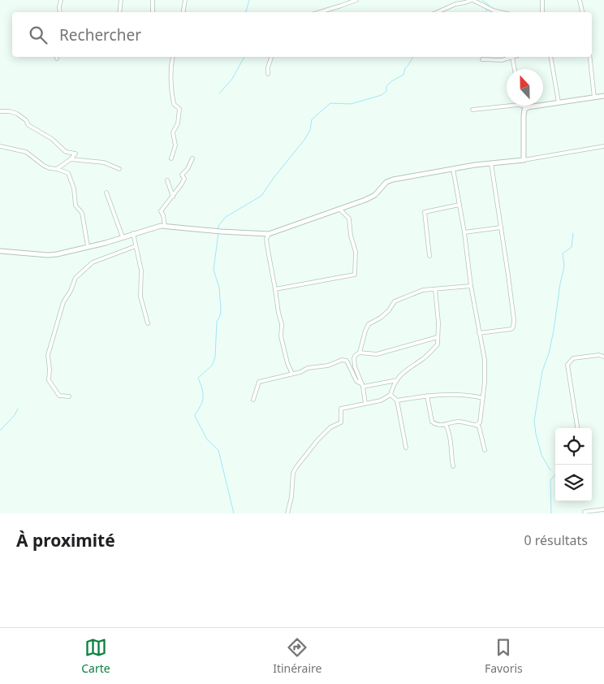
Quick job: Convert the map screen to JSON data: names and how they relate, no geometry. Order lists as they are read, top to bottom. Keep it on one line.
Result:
{"north":"top","page":{"search":"Rechercher","heading":["À proximité","0 résultats"],"nav":["Carte","Itinéraire","Favoris"]}}
